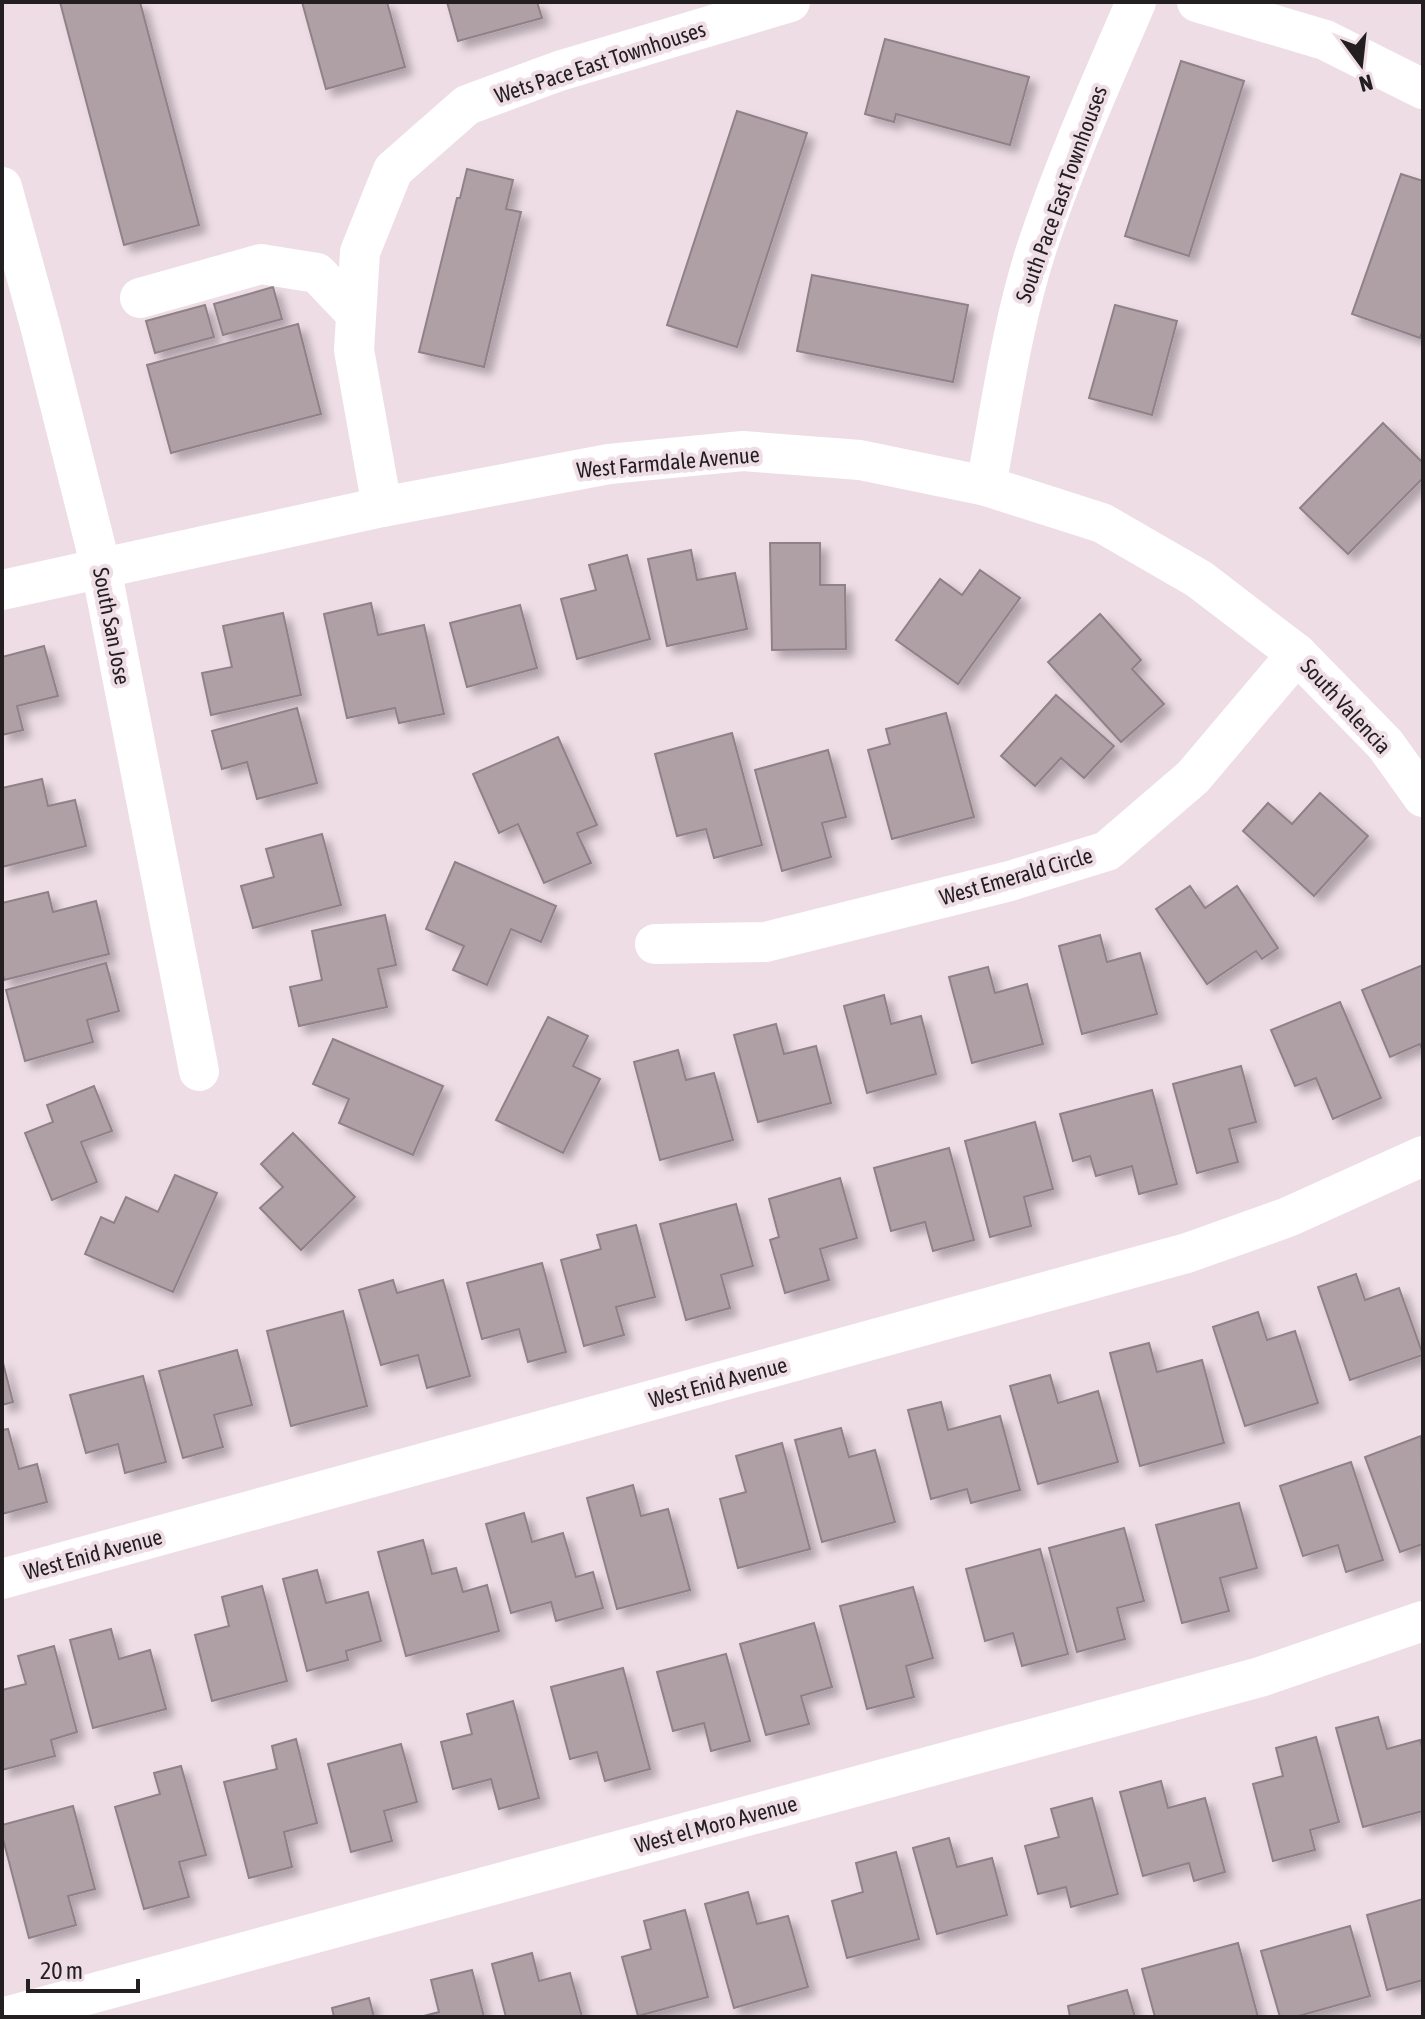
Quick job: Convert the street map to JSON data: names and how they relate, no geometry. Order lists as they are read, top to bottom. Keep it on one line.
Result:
{"streets":{"street":["Wets Pace East Townhouses","South Pace East Townhouses","West Farmdale Avenue","South San Jose","South Valencia","West Emerald Circle","West Enid Avenue","West el Moro Avenue"]},"crossings":[["Wets Pace East Townhouses","West Farmdale Avenue"],["South Pace East Townhouses","West Farmdale Avenue"],["West Farmdale Avenue","South San Jose"],["West Farmdale Avenue","South Valencia"],["West Farmdale Avenue","West Emerald Circle"],["South Valencia","West Emerald Circle"]],"scale_bar":"20 m","north":"bottom"}
